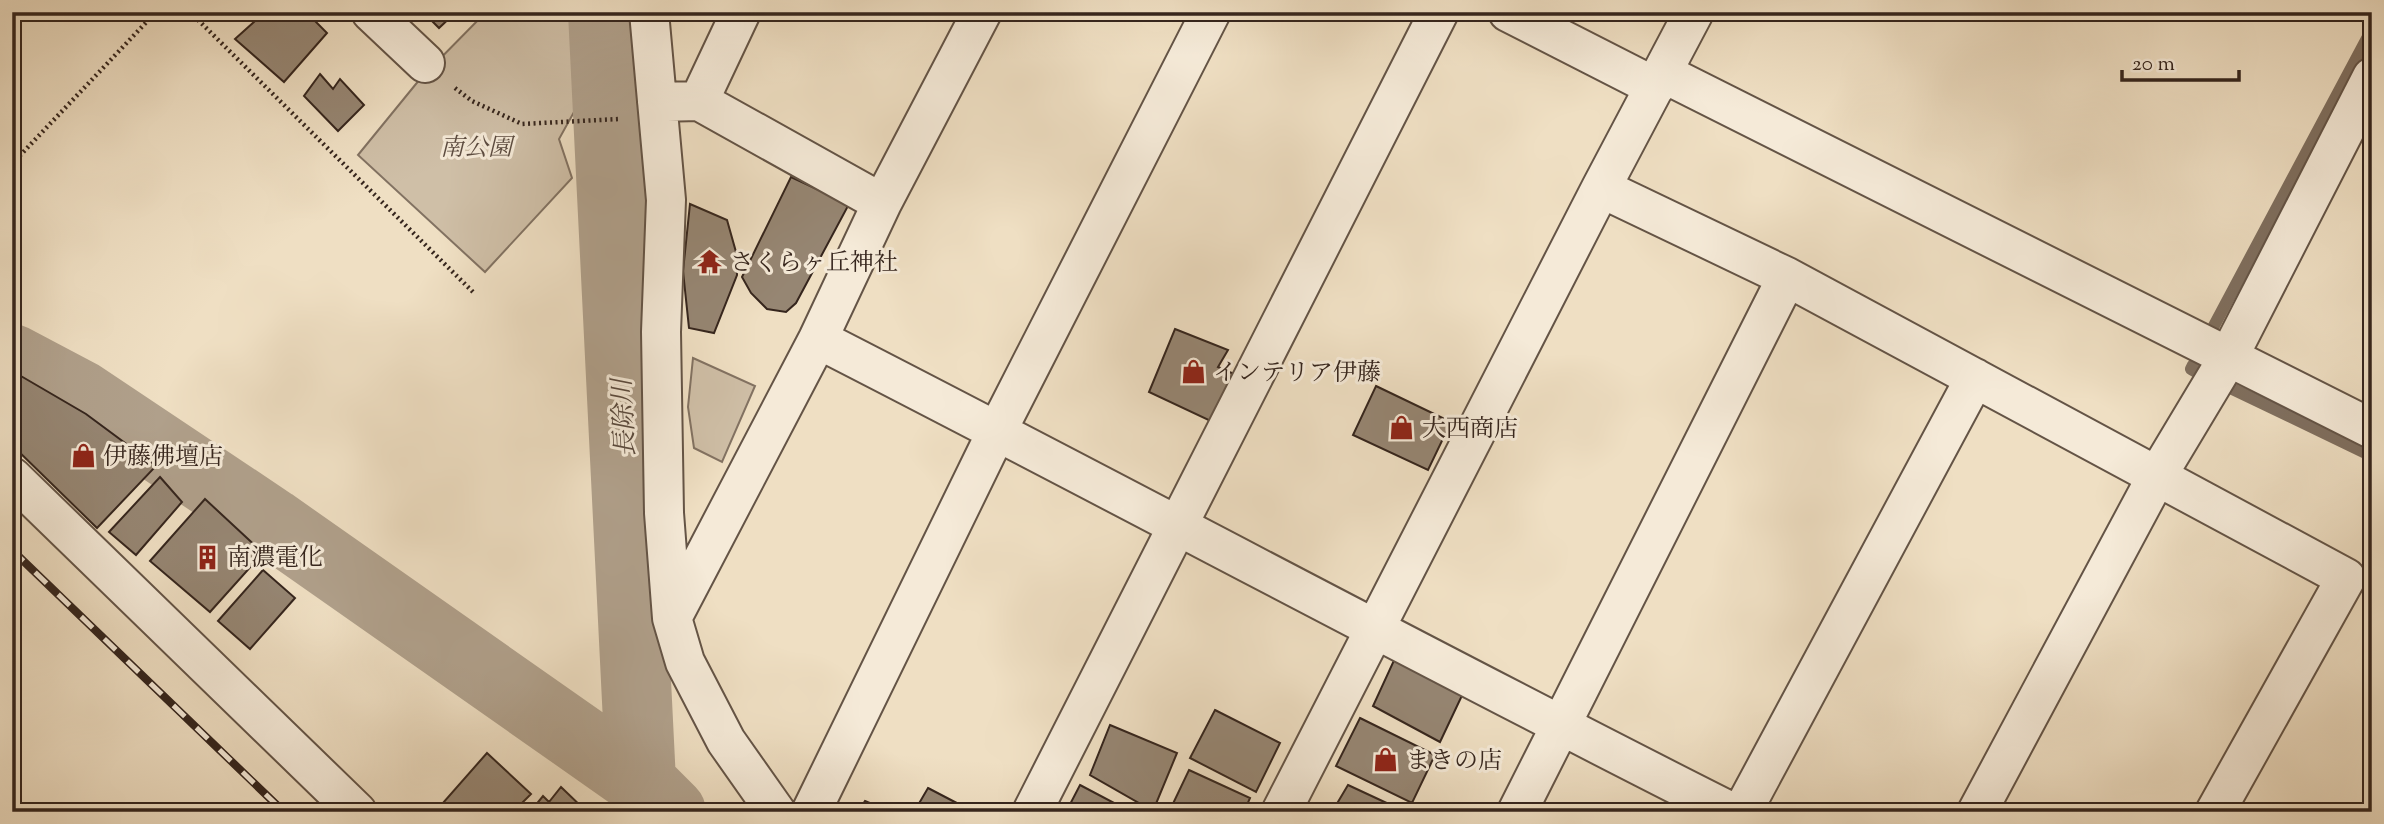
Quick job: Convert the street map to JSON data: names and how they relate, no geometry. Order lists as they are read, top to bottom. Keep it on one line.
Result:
{"water":["長除川"],"parks":["南公園"],"places":{"temple":["さくらヶ丘神社"],"shop":["インテリア伊藤","大西商店","伊藤佛壇店","まきの店"],"building":["南濃電化"]},"scale_bar":"20 m"}
